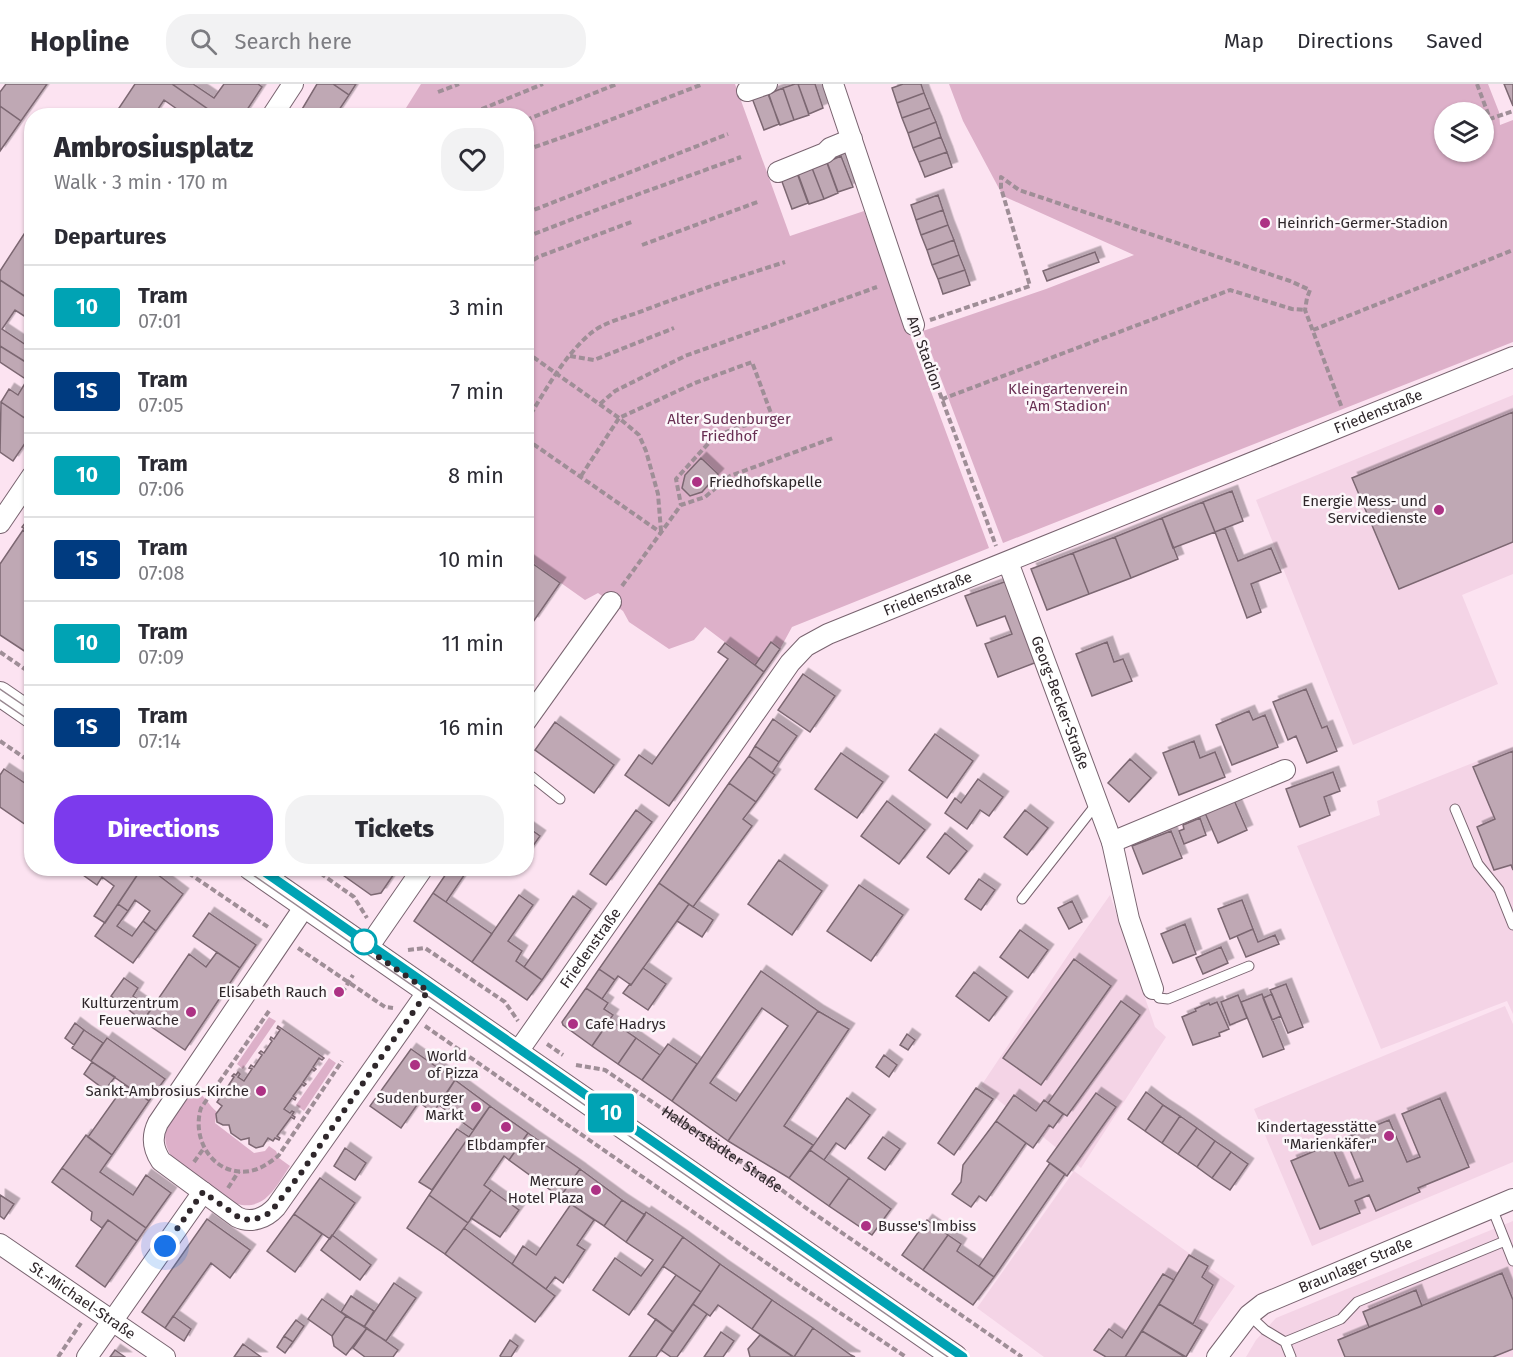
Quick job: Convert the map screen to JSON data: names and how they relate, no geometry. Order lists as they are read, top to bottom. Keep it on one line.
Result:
{"streets":{"street":["Am Stadion","Friedenstraße","Georg-Becker-Straße","Braunlager Straße","St.-Michael-Straße"],"path":["Halberstädter Straße"]},"crossings":[["Am Stadion","Friedenstraße"],["Am Stadion","Georg-Becker-Straße"],["Friedenstraße","Georg-Becker-Straße"],["Friedenstraße","Halberstädter Straße"]],"parks":["Kleingartenverein 'Am Stadion'","Alter Sudenburger Friedhof"],"places":["Heinrich-Germer-Stadion","Friedhofskapelle","Energie Mess- und Servicedienste","Elisabeth Rauch","Kulturzentrum Feuerwache","Cafe Hadrys","World of Pizza","Sankt-Ambrosius-Kirche","Sudenburger Markt","Elbdampfer","Kindertagesstätte \"Marienkäfer\"","Mercure Hotel Plaza","Busse's Imbiss"],"lines":["tram line 10"],"page":{"header":"Hopline","search":"Search here","nav":["Map","Directions","Saved"],"on_map":"10","heading":[["Ambrosiusplatz","Walk · 3 min · 170 m"],"Departures"],"list":[{"mark":"10","name":"Tram","note":"07:01","value":"3 min"},{"mark":"1S","name":"Tram","note":"07:05","value":"7 min"},{"mark":"10","name":"Tram","note":"07:06","value":"8 min"},{"mark":"1S","name":"Tram","note":"07:08","value":"10 min"},{"mark":"10","name":"Tram","note":"07:09","value":"11 min"},{"mark":"1S","name":"Tram","note":"07:14","value":"16 min"}],"buttons":["Directions","Tickets"]}}
